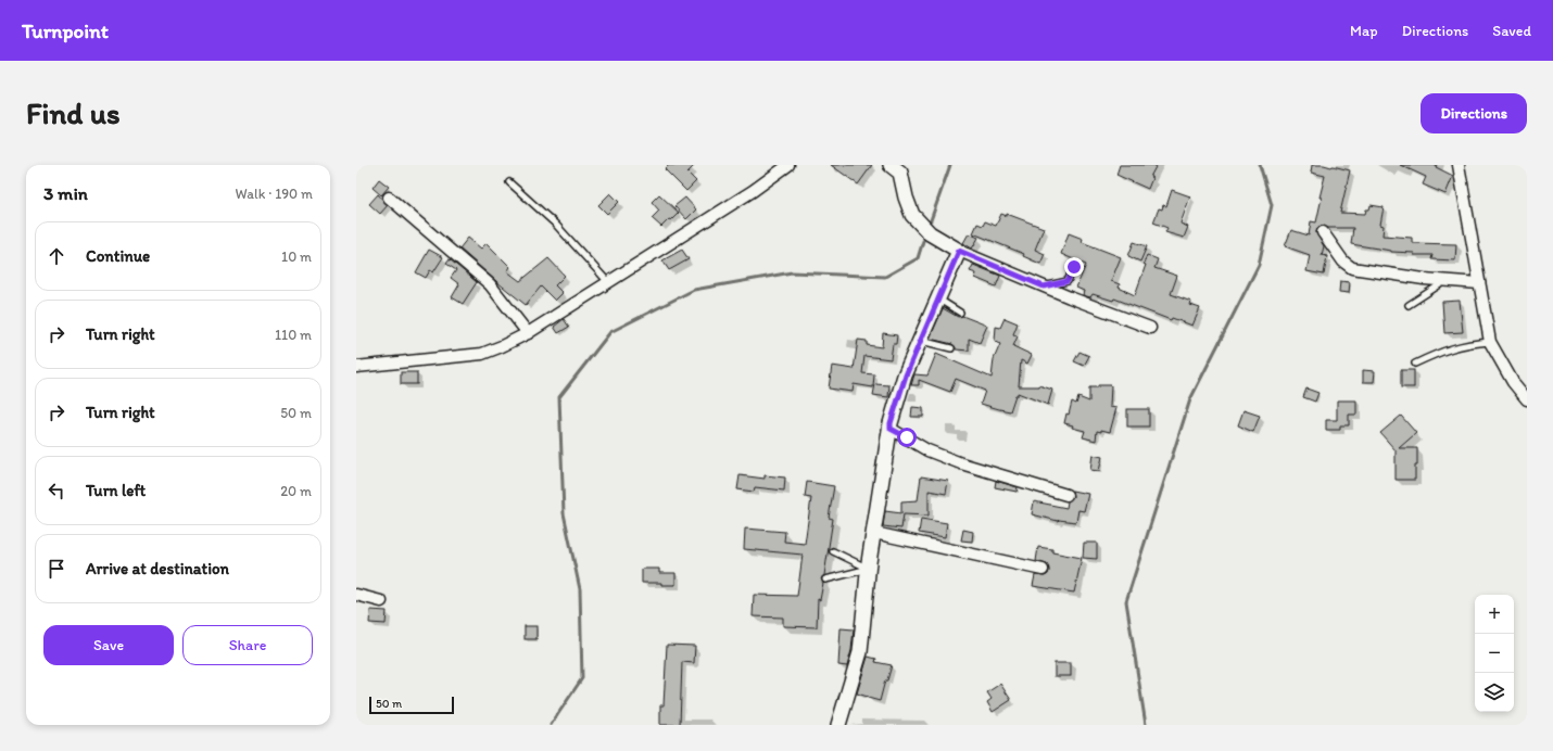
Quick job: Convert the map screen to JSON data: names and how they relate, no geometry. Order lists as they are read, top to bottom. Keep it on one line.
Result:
{"scale_bar":"50 m","page":{"header":"Turnpoint","nav":["Map","Directions","Saved"],"buttons":["Directions",["Save","Share"]],"title":"Find us","heading":["3 min","Walk · 190 m"],"list":[["Continue","10 m"],["Turn right","110 m"],["Turn right","50 m"],["Turn left","20 m"],"Arrive at destination"],"map_buttons":["+","−"],"scale":"50 m"}}
